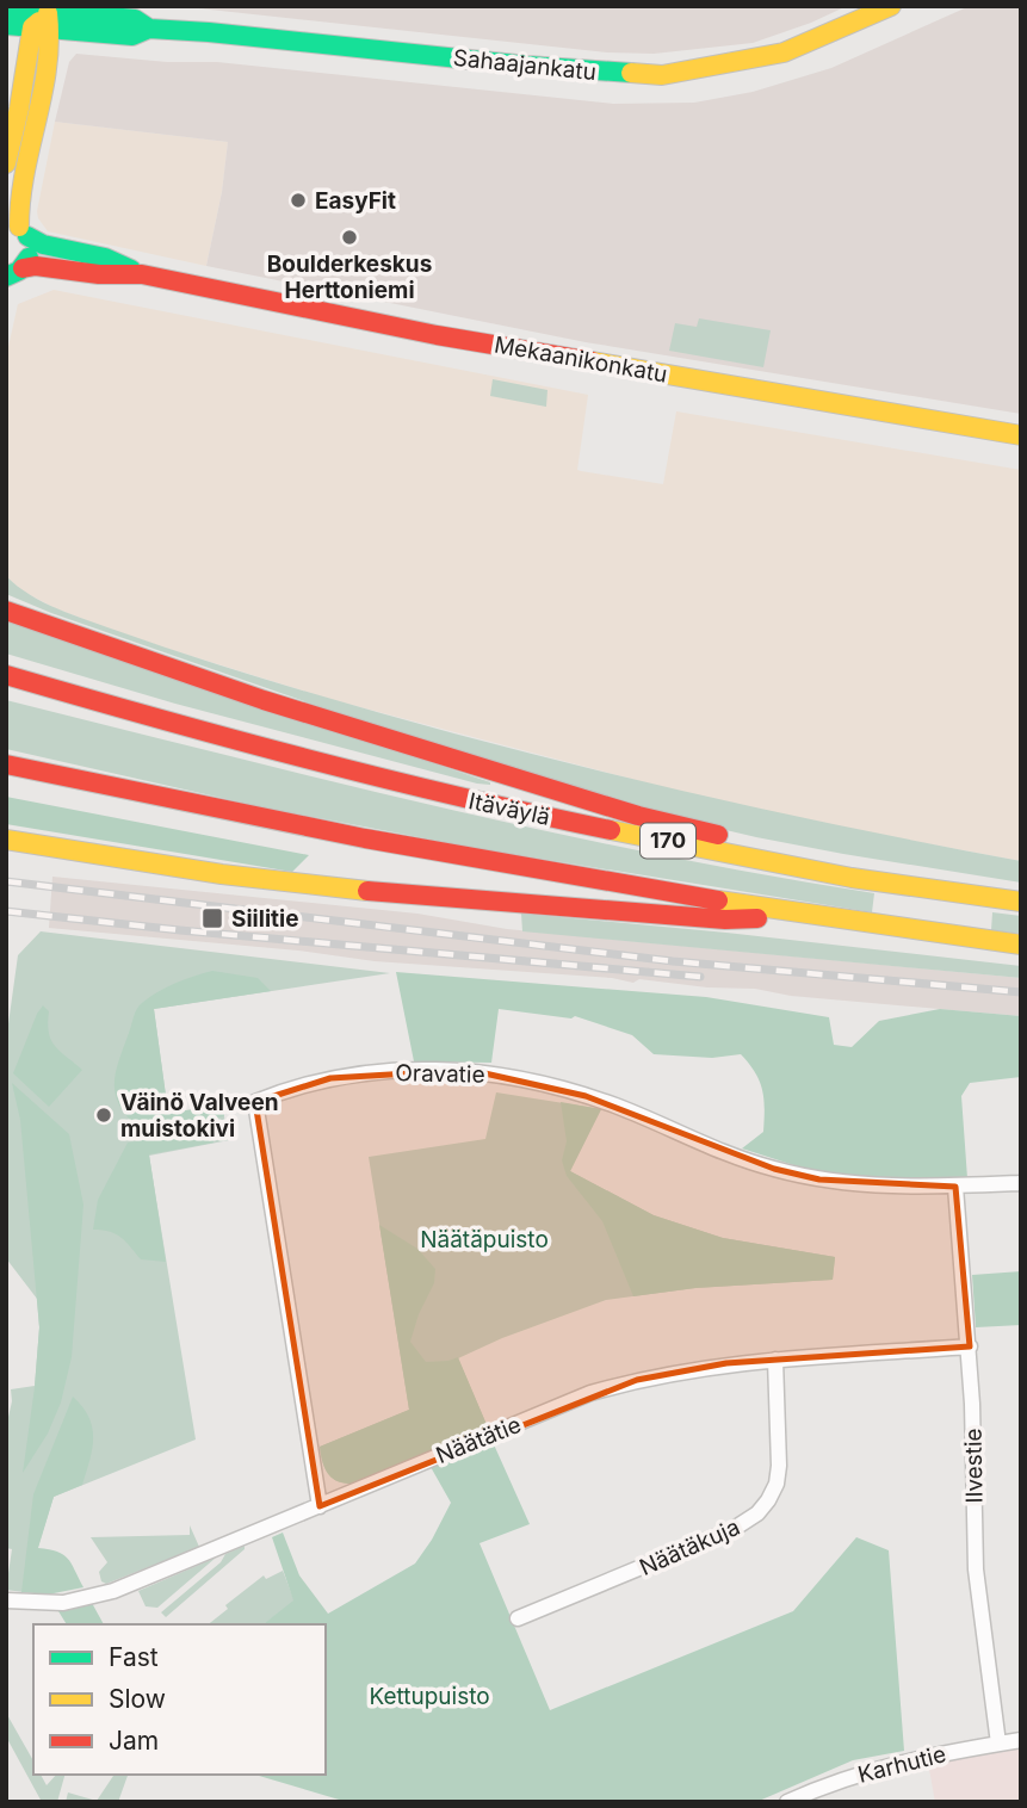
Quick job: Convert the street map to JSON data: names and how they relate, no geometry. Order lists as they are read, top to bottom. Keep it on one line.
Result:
{"streets":{"main road":["Sahaajankatu","Mekaanikonkatu","Itäväylä","170"],"street":["Oravatie","Näätätie","Ilvestie","Näätäkuja","Karhutie"]},"crossings":[["Oravatie","Näätätie"],["Oravatie","Ilvestie"],["Näätätie","Ilvestie"],["Näätätie","Näätäkuja"],["Ilvestie","Karhutie"]],"parks":["Näätäpuisto","Kettupuisto"],"places":{"other":["EasyFit","Boulderkeskus Herttoniemi","Väinö Valveen muistokivi"],"transit":["Siilitie"]},"legend":["Fast","Slow","Jam"]}
